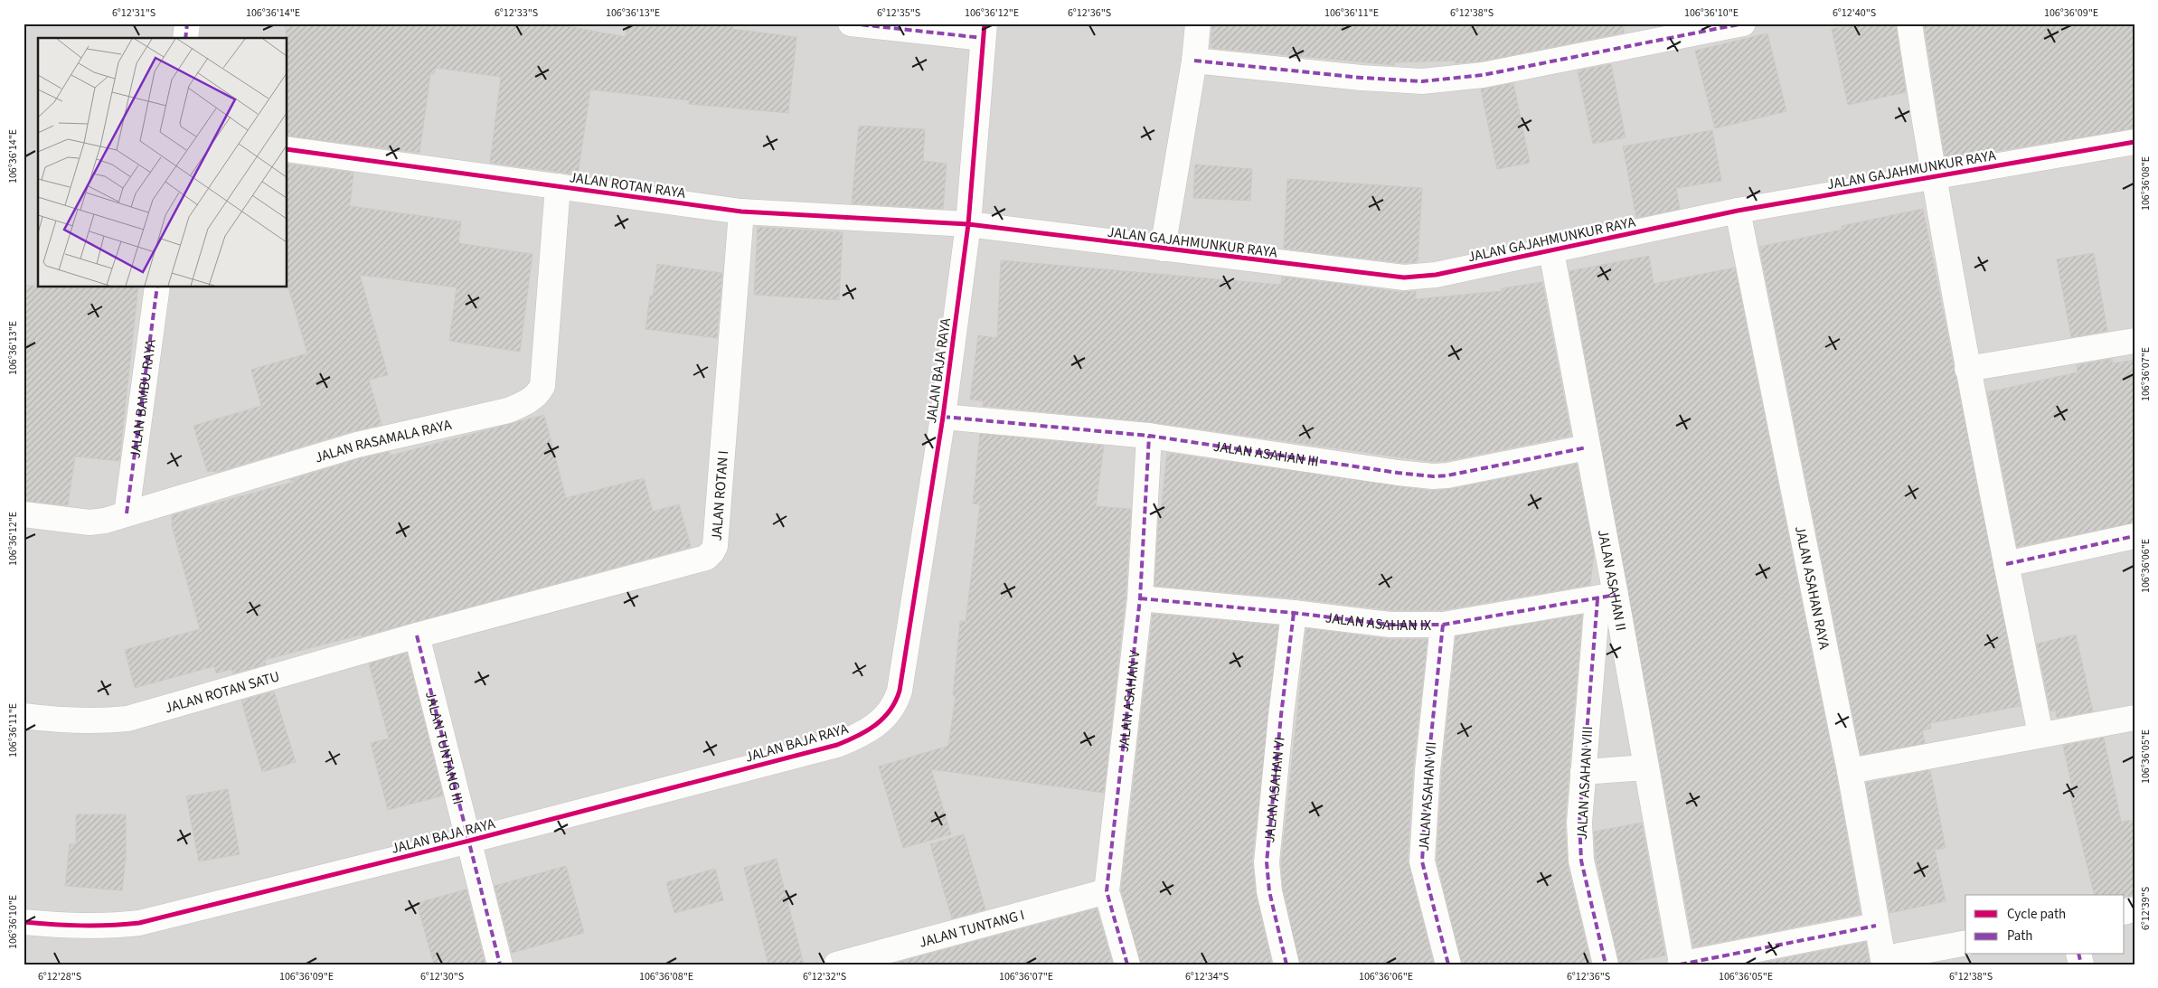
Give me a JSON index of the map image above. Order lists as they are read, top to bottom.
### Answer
{
  "streets": {
    "street": [
      "JALAN GAJAHMUNKUR RAYA",
      "JALAN ROTAN RAYA",
      "JALAN BAJA RAYA",
      "JALAN BAMBU RAYA",
      "JALAN RASAMALA RAYA",
      "JALAN ASAHAN III",
      "JALAN ROTAN I",
      "JALAN ASAHAN II",
      "JALAN ASAHAN RAYA",
      "JALAN ASAHAN IX",
      "JALAN ROTAN SATU",
      "JALAN ASAHAN V",
      "JALAN TUNTANG III",
      "JALAN ASAHAN VIII",
      "JALAN ASAHAN VI",
      "JALAN ASAHAN VII",
      "JALAN TUNTANG I"
    ]
  },
  "crossings": [
    ["JALAN GAJAHMUNKUR RAYA", "JALAN ROTAN RAYA"],
    ["JALAN GAJAHMUNKUR RAYA", "JALAN BAJA RAYA"],
    ["JALAN GAJAHMUNKUR RAYA", "JALAN ASAHAN II"],
    ["JALAN GAJAHMUNKUR RAYA", "JALAN ASAHAN RAYA"],
    ["JALAN ROTAN RAYA", "JALAN BAJA RAYA"],
    ["JALAN ROTAN RAYA", "JALAN RASAMALA RAYA"],
    ["JALAN ROTAN RAYA", "JALAN ROTAN I"],
    ["JALAN BAJA RAYA", "JALAN ASAHAN III"],
    ["JALAN BAJA RAYA", "JALAN TUNTANG III"],
    ["JALAN BAMBU RAYA", "JALAN RASAMALA RAYA"],
    ["JALAN ASAHAN III", "JALAN ASAHAN II"],
    ["JALAN ASAHAN III", "JALAN ASAHAN V"],
    ["JALAN ROTAN I", "JALAN ROTAN SATU"],
    ["JALAN ROTAN I", "JALAN TUNTANG III"],
    ["JALAN ASAHAN II", "JALAN ASAHAN IX"],
    ["JALAN ASAHAN II", "JALAN ASAHAN VIII"],
    ["JALAN ASAHAN IX", "JALAN ASAHAN V"],
    ["JALAN ASAHAN IX", "JALAN ASAHAN VIII"],
    ["JALAN ASAHAN IX", "JALAN ASAHAN VI"],
    ["JALAN ASAHAN IX", "JALAN ASAHAN VII"],
    ["JALAN ROTAN SATU", "JALAN TUNTANG III"],
    ["JALAN ASAHAN V", "JALAN TUNTANG I"]
  ],
  "legend": ["Cycle path", "Path"],
  "coordinates": [
    "6°12'31\"S",
    "106°36'14\"E",
    "6°12'33\"S",
    "106°36'13\"E",
    "6°12'35\"S",
    "106°36'12\"E",
    "6°12'36\"S",
    "106°36'11\"E",
    "6°12'38\"S",
    "106°36'10\"E",
    "6°12'40\"S",
    "106°36'09\"E",
    "106°36'08\"E",
    "106°36'07\"E",
    "106°36'06\"E",
    "106°36'05\"E",
    "6°12'39\"S",
    "6°12'28\"S",
    "6°12'30\"S",
    "6°12'32\"S",
    "6°12'34\"S"
  ]
}
